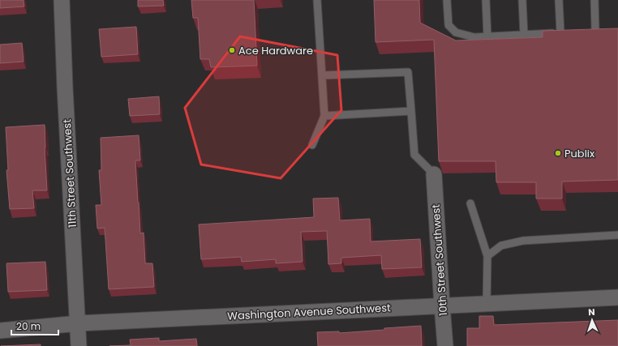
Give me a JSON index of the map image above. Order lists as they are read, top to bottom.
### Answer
{
  "streets": {
    "street": ["11th Street Southwest", "10th Street Southwest", "Washington Avenue Southwest"]
  },
  "crossings": [
    ["11th Street Southwest", "Washington Avenue Southwest"],
    ["10th Street Southwest", "Washington Avenue Southwest"]
  ],
  "places": ["Ace Hardware", "Publix"],
  "scale_bar": "20 m",
  "north": "top"
}
